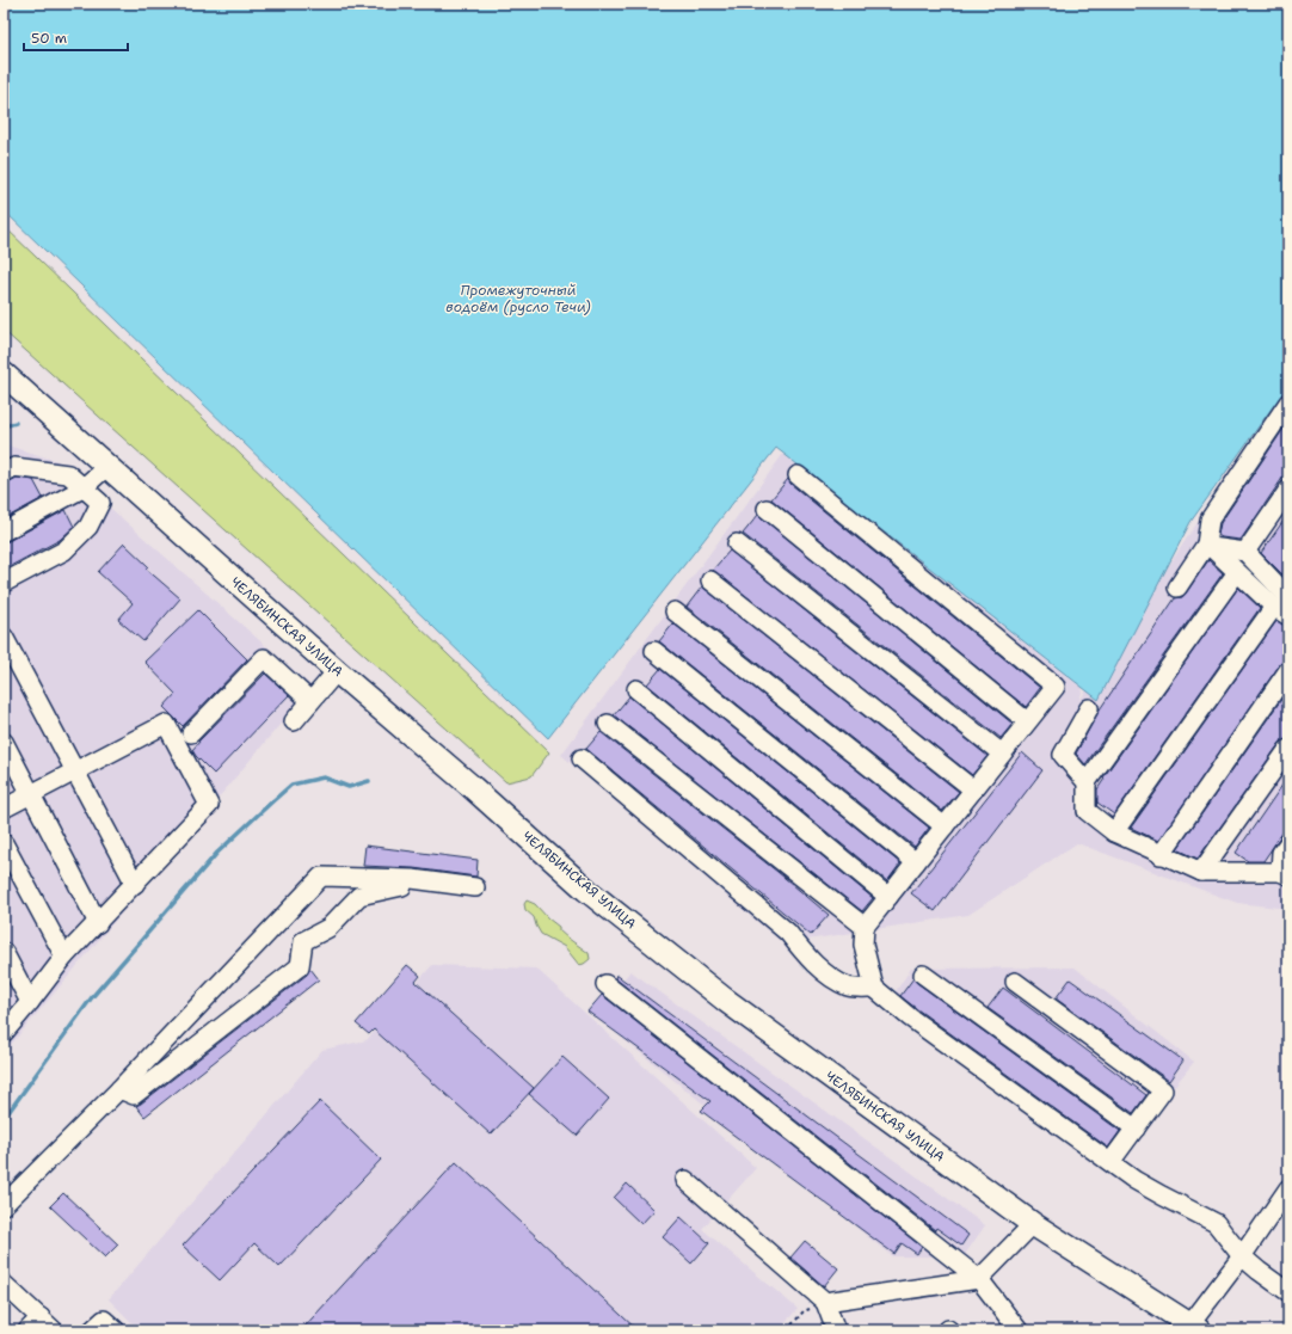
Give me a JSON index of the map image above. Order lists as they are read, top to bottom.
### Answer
{
  "streets": {
    "main road": ["ЧЕЛЯБИНСКАЯ УЛИЦА"]
  },
  "water": ["Промежуточный водоём (русло Течи)"],
  "scale_bar": "50 m"
}
